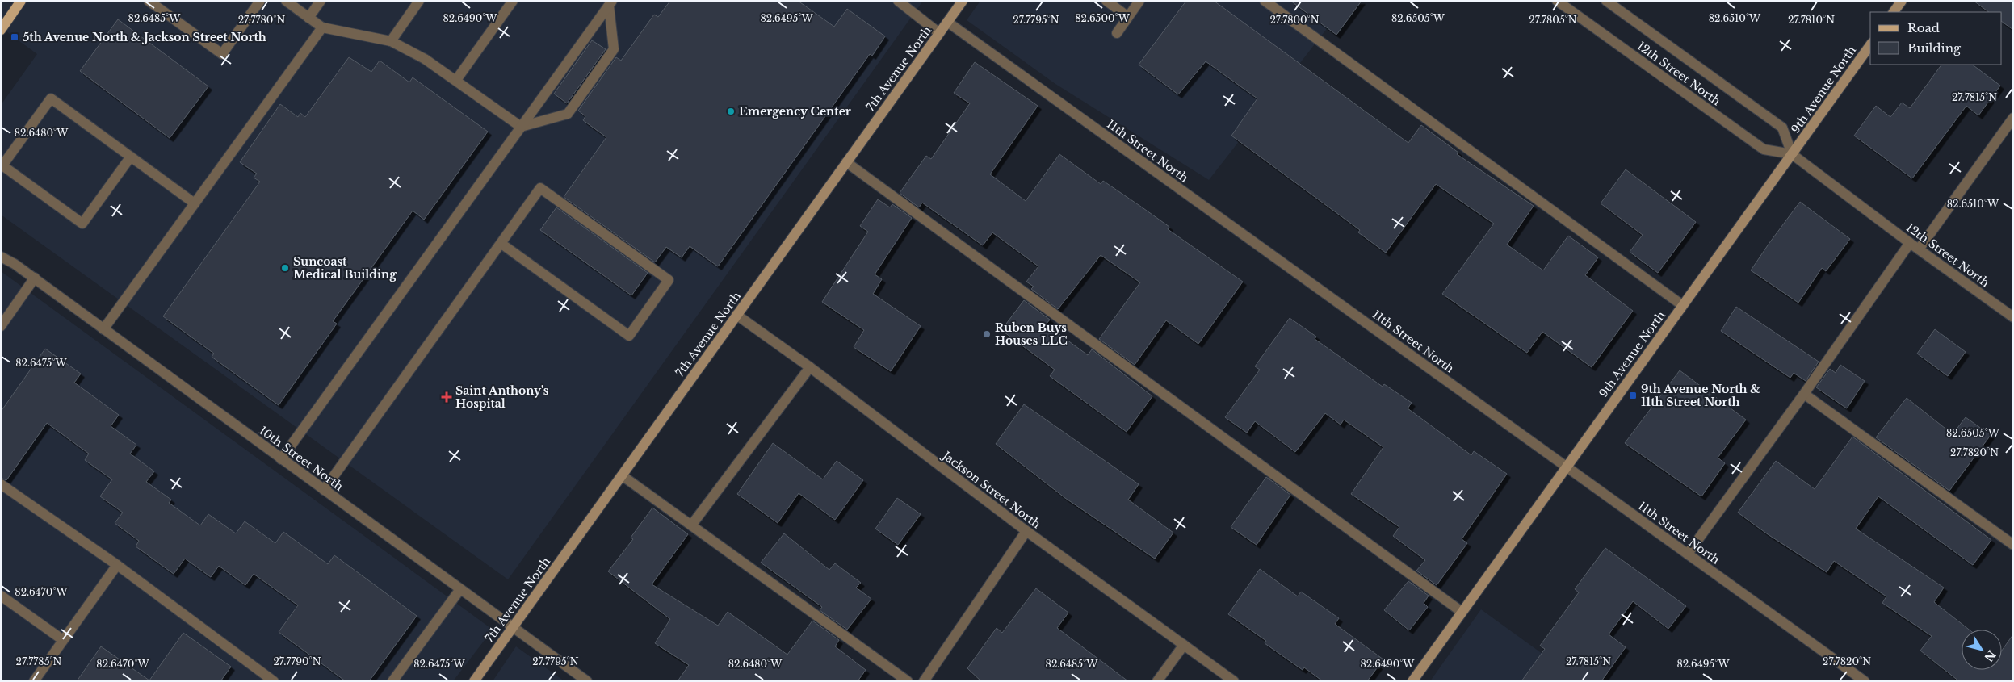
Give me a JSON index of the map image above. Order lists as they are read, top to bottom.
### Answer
{
  "streets": {
    "street": [
      "7th Avenue North",
      "12th Street North",
      "9th Avenue North",
      "11th Street North",
      "10th Street North",
      "Jackson Street North"
    ]
  },
  "crossings": [
    ["7th Avenue North", "11th Street North"],
    ["7th Avenue North", "10th Street North"],
    ["7th Avenue North", "Jackson Street North"],
    ["12th Street North", "9th Avenue North"],
    ["9th Avenue North", "11th Street North"]
  ],
  "places": {
    "transit": ["5th Avenue North & Jackson Street North", "9th Avenue North & 11th Street North"],
    "other": ["Emergency Center", "Suncoast Medical Building", "Ruben Buys Houses LLC"],
    "health": ["Saint Anthony's Hospital"]
  },
  "legend": ["Road", "Building"],
  "north": "bottom right",
  "coordinates": [
    "82.6500°W",
    "82.6505°W",
    "82.6485°W",
    "82.6490°W",
    "82.6495°W",
    "82.6510°W",
    "27.7795°N",
    "27.7800°N",
    "27.7780°N",
    "27.7805°N",
    "27.7810°N",
    "27.7815°N",
    "82.6480°W",
    "82.6475°W",
    "27.7820°N",
    "82.6470°W",
    "27.7785°N",
    "27.7790°N"
  ]
}
